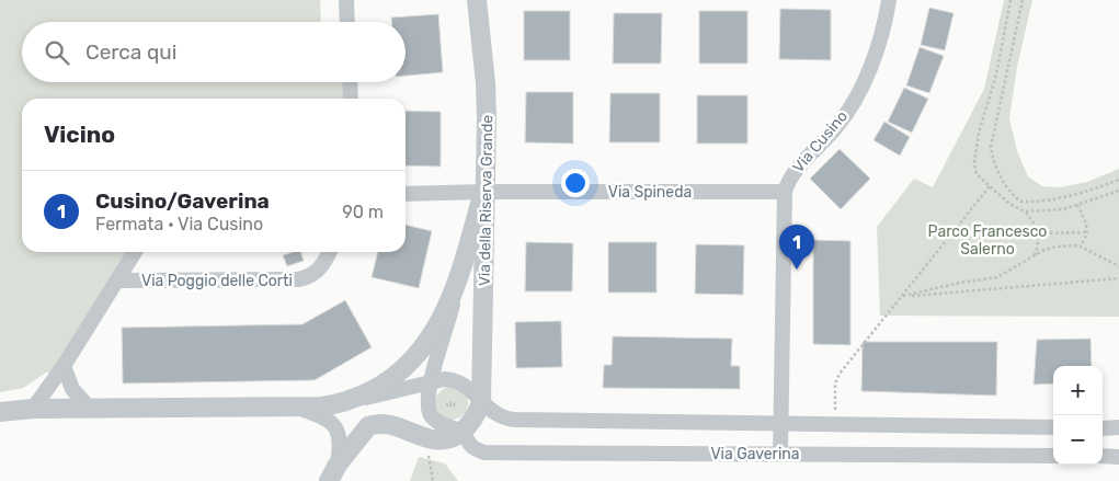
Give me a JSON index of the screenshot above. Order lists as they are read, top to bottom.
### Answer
{
  "streets": {
    "street": [
      "Via Cusino",
      "Via Spineda",
      "Via della Riserva Grande",
      "Via Poggio delle Corti",
      "Via Gaverina"
    ]
  },
  "crossings": [
    ["Via Cusino", "Via Spineda"],
    ["Via Cusino", "Via Gaverina"],
    ["Via Spineda", "Via della Riserva Grande"],
    ["Via della Riserva Grande", "Via Gaverina"]
  ],
  "parks": ["Parco Francesco Salerno"],
  "page": {
    "search": "Cerca qui",
    "heading": "Vicino",
    "list": [
      {
        "mark": "1",
        "name": "Cusino/Gaverina",
        "note": "Fermata · Via Cusino",
        "value": "90 m"
      }
    ],
    "pins": "1",
    "map_buttons": ["+", "−"]
  }
}
